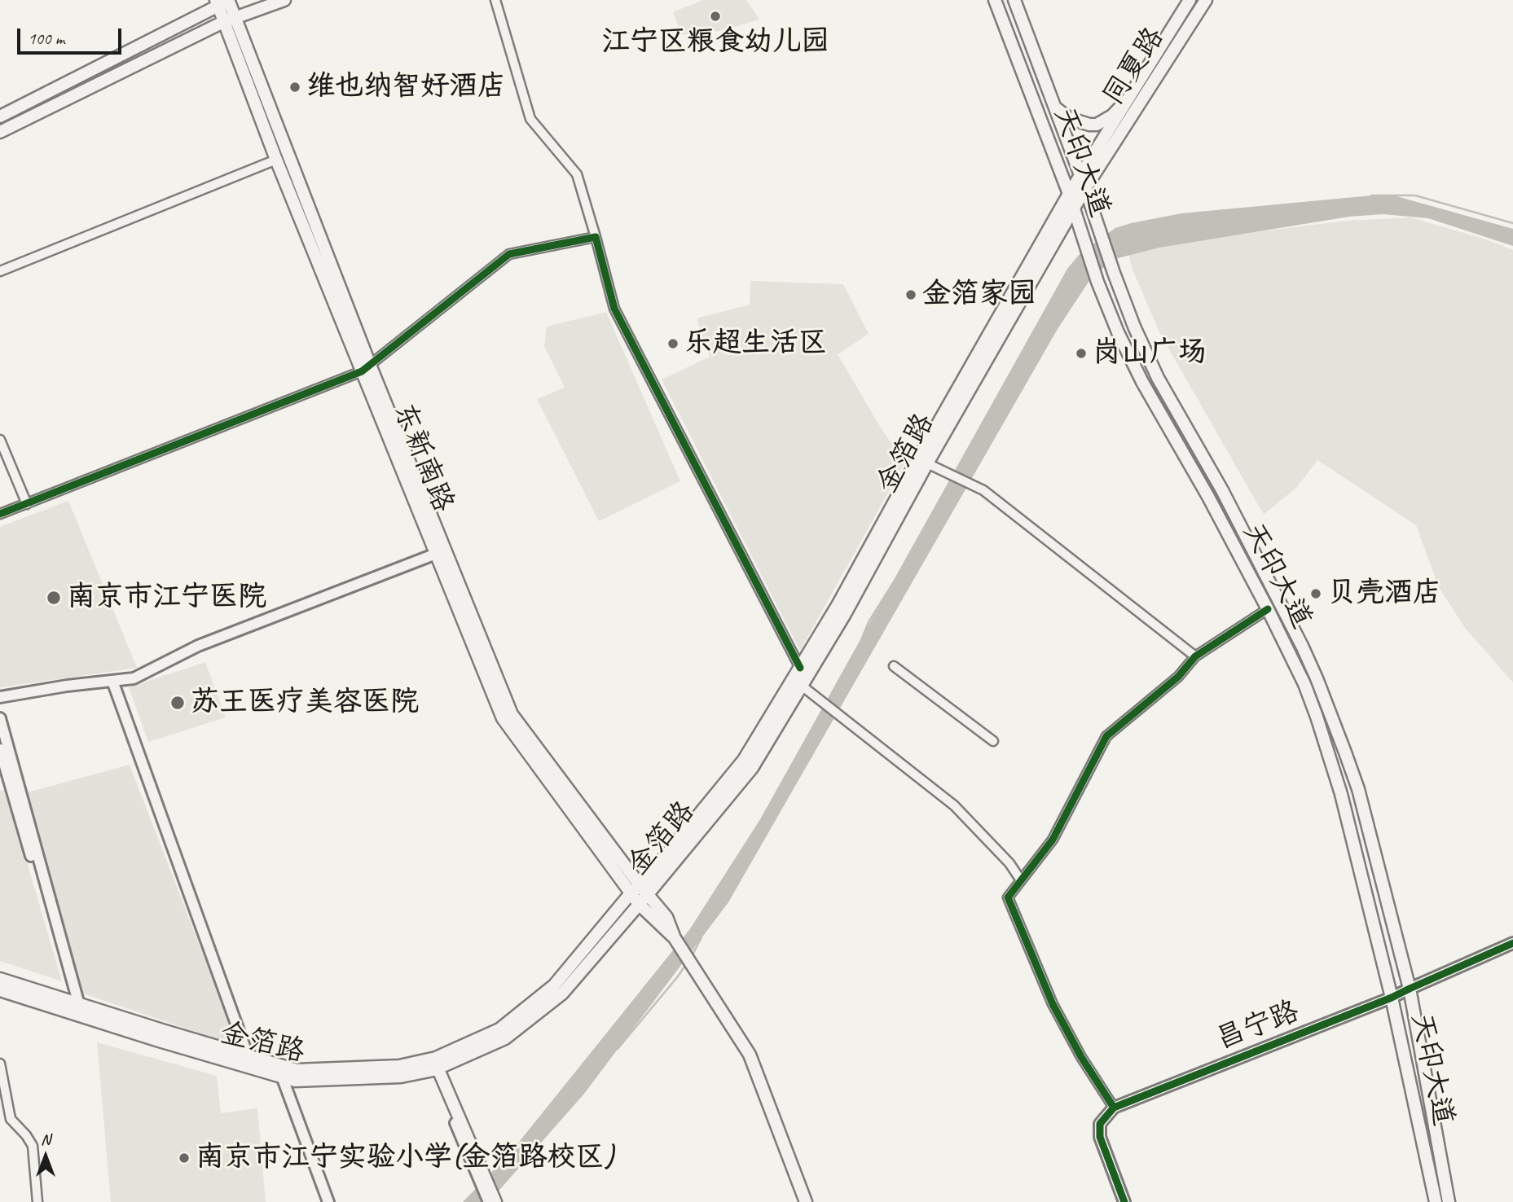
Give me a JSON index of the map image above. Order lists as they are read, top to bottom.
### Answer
{
  "streets": {
    "main road": [
      "同夏路",
      "天印大道",
      "金箔路",
      "东新南路"
    ],
    "street": ["昌宁路"]
  },
  "crossings": [
    ["同夏路", "天印大道"],
    ["同夏路", "金箔路"],
    ["天印大道", "金箔路"],
    ["天印大道", "昌宁路"],
    ["金箔路", "东新南路"]
  ],
  "places": [
    "江宁区粮食幼儿园",
    "维也纳智好酒店",
    "金箔家园",
    "乐超生活区",
    "岗山广场",
    "贝壳酒店",
    "南京市江宁医院",
    "苏王医疗美容医院",
    "南京市江宁实验小学(金箔路校区)"
  ],
  "scale_bar": "100 m",
  "north": "top"
}
